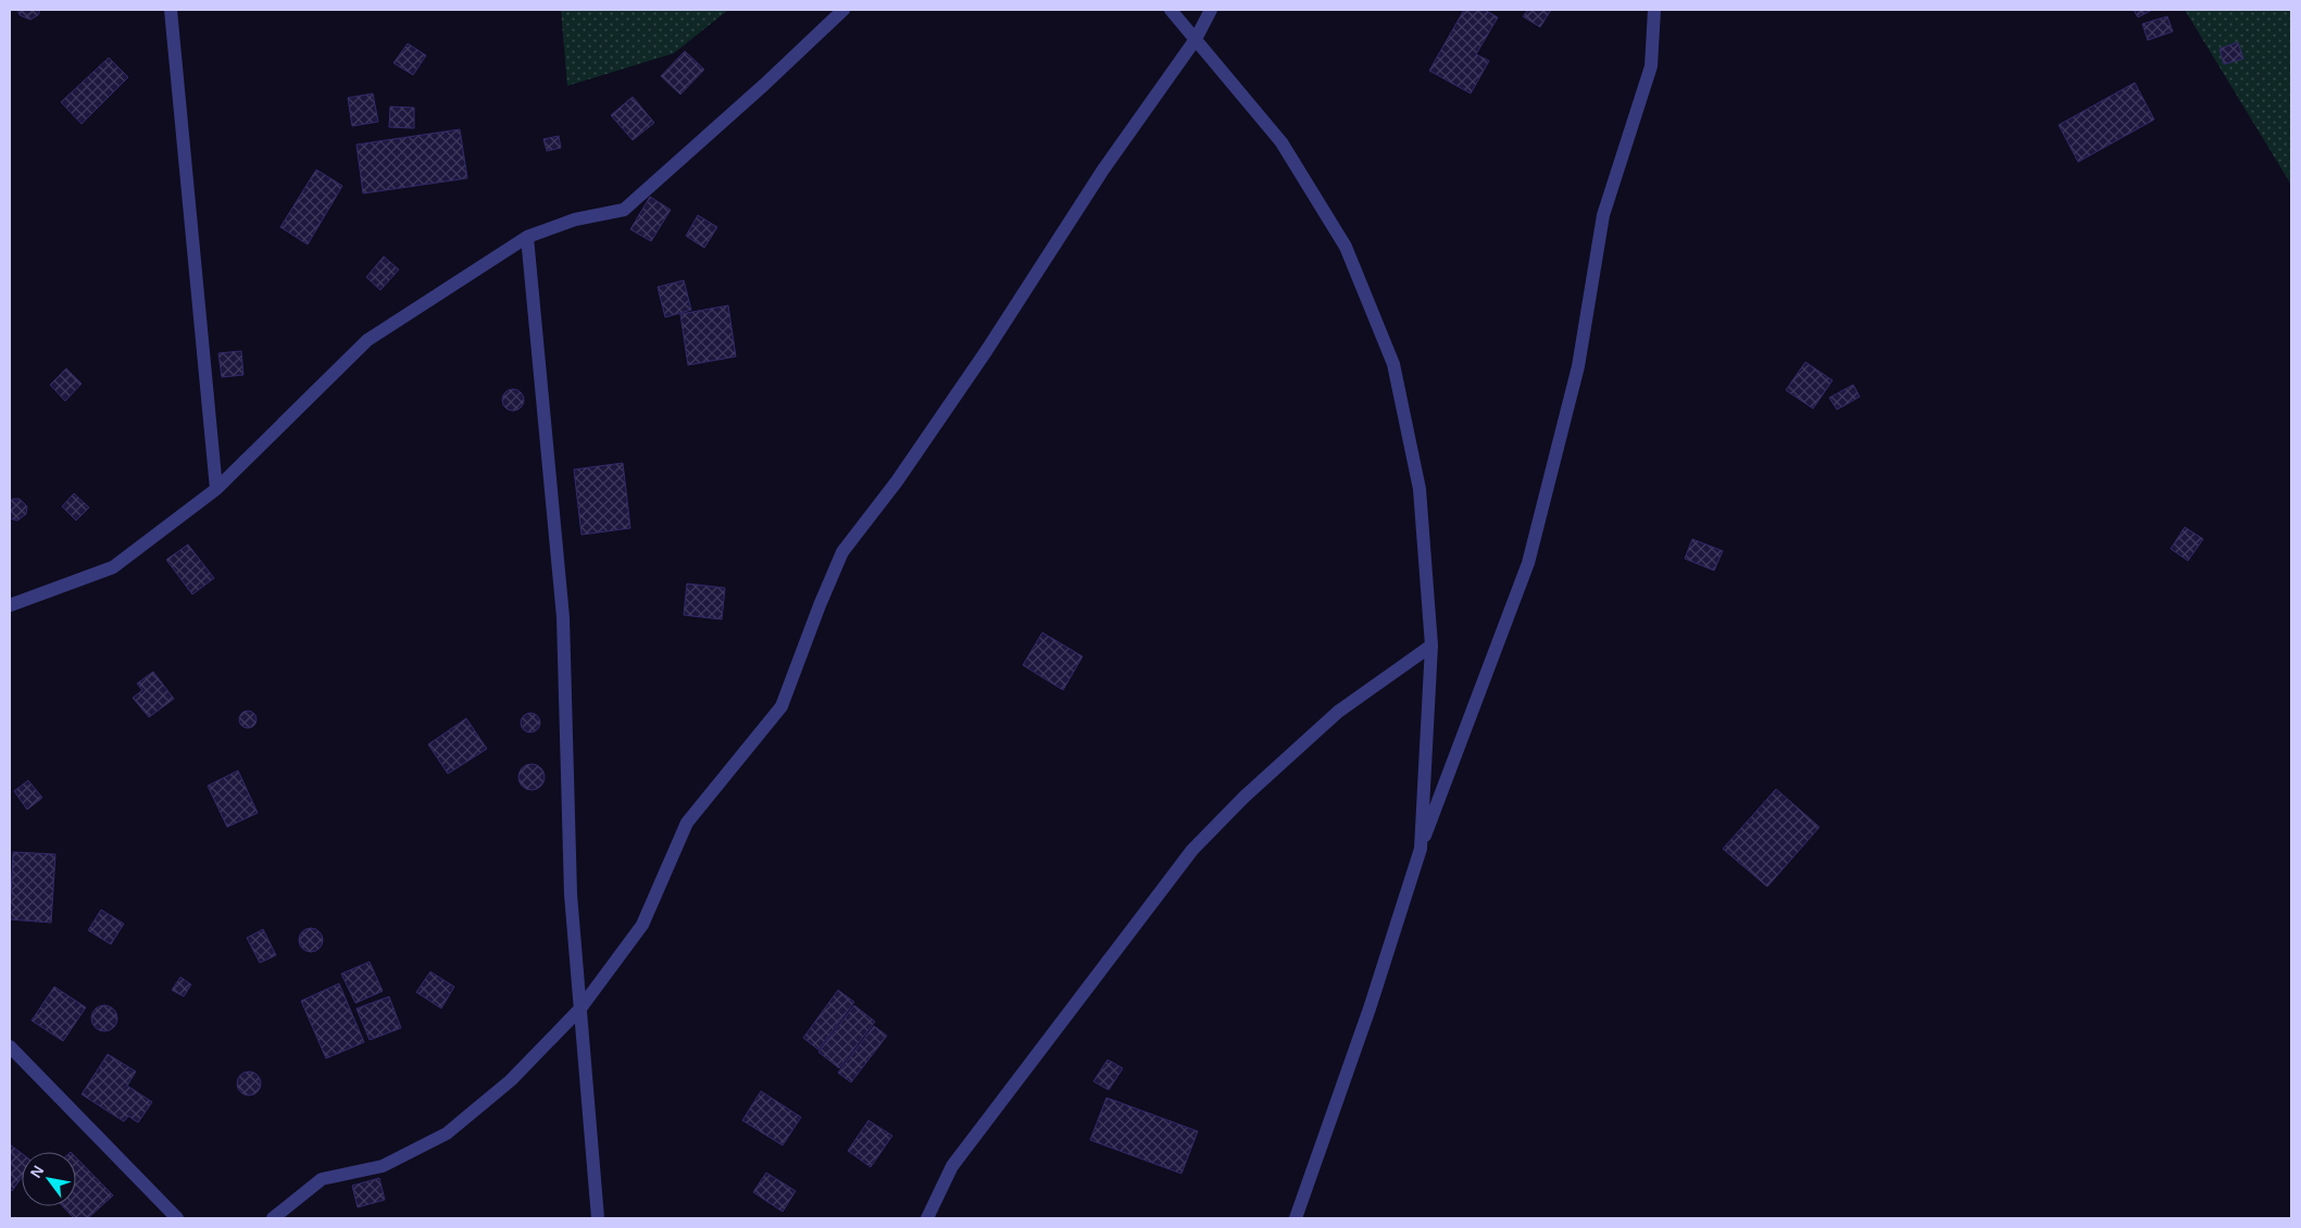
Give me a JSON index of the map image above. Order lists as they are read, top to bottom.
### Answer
{
  "north": "top left"
}
